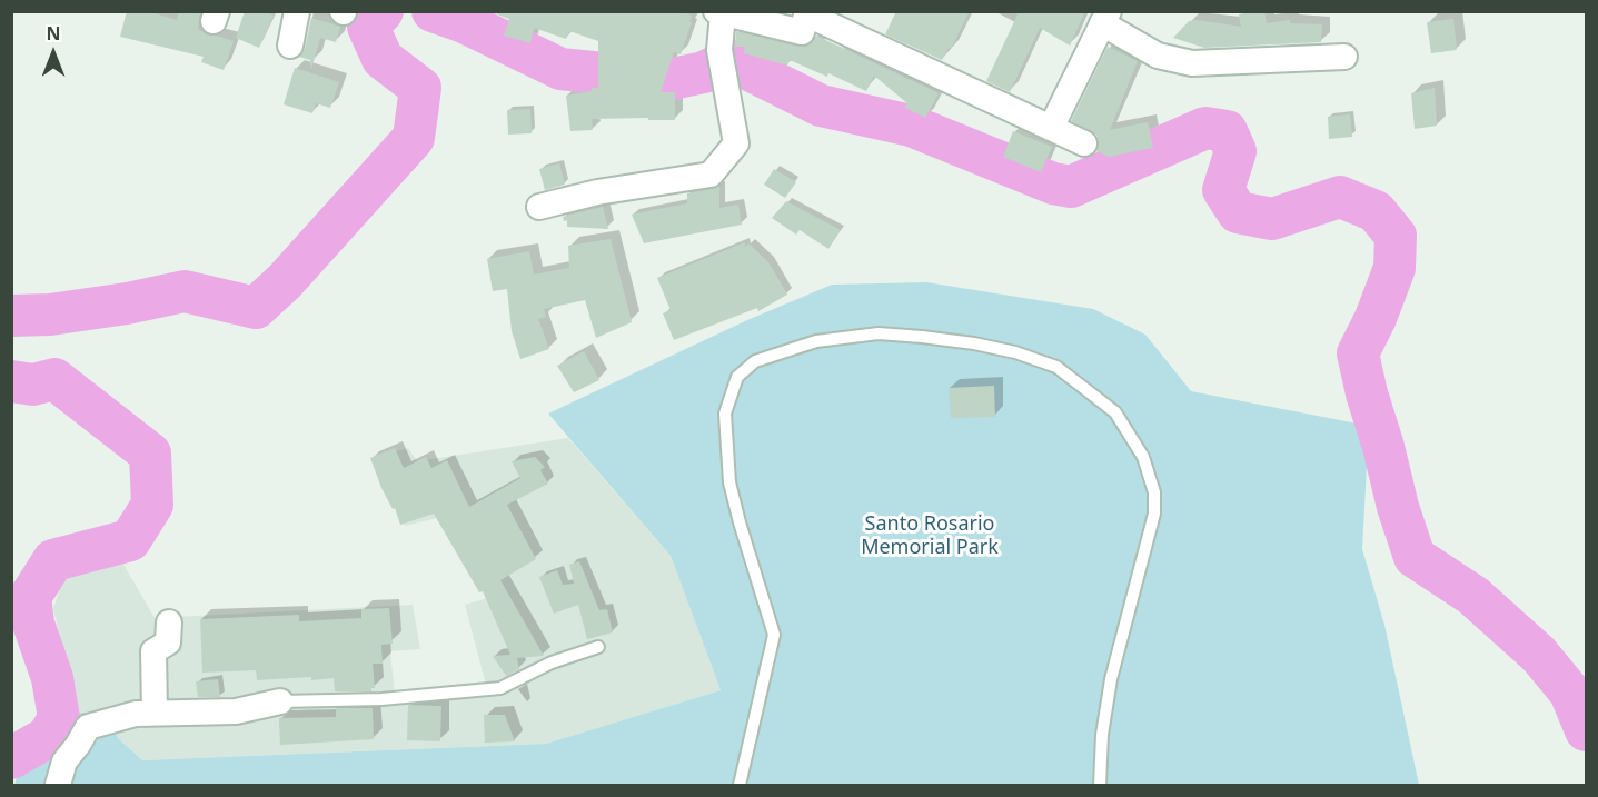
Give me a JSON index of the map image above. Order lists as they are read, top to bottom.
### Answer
{
  "parks": ["Santo Rosario Memorial Park"],
  "north": "top"
}
